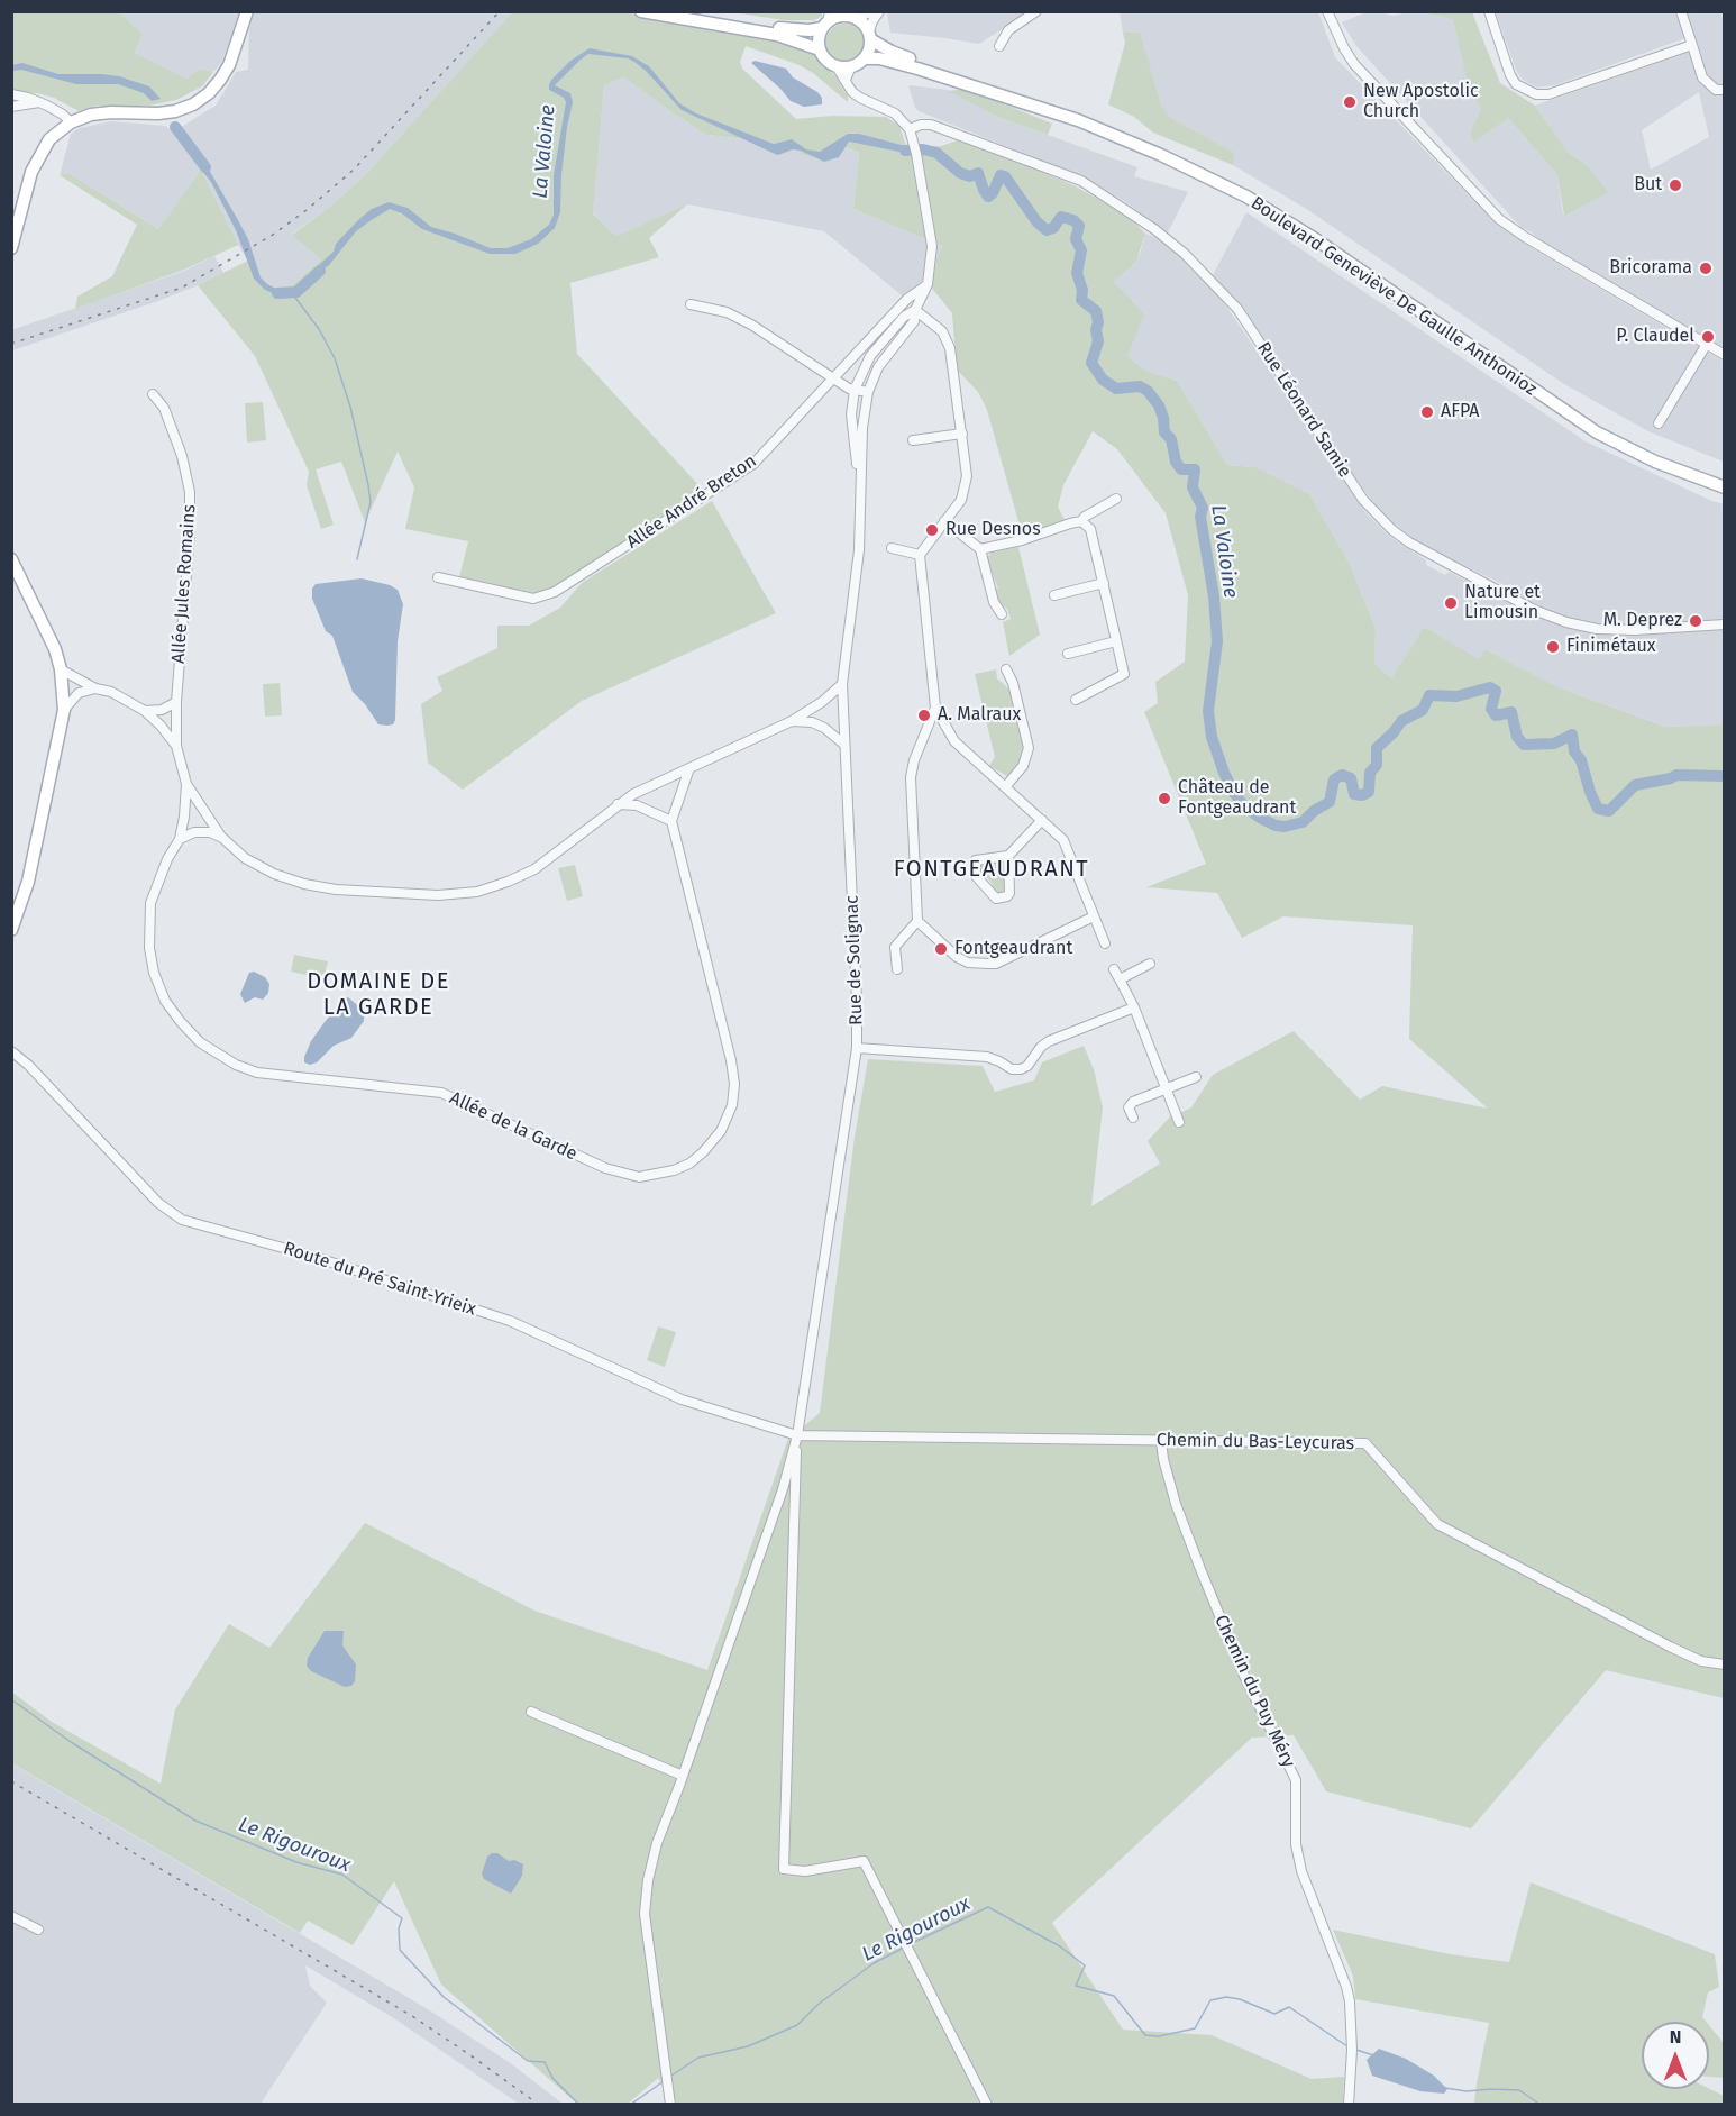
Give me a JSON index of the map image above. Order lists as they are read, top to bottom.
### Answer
{
  "streets": {
    "main road": ["Boulevard Geneviève De Gaulle Anthonioz"],
    "street": [
      "Rue Léonard Samie",
      "Allée André Breton",
      "Allée Jules Romains",
      "Rue de Solignac",
      "Allée de la Garde",
      "Route du Pré Saint-Yrieix",
      "Chemin du Bas-Leycuras",
      "Chemin du Puy Méry"
    ]
  },
  "crossings": [
    ["Rue Léonard Samie", "Rue de Solignac"],
    ["Allée André Breton", "Rue de Solignac"],
    ["Allée Jules Romains", "Allée de la Garde"],
    ["Rue de Solignac", "Allée de la Garde"],
    ["Rue de Solignac", "Route du Pré Saint-Yrieix"],
    ["Rue de Solignac", "Chemin du Bas-Leycuras"],
    ["Route du Pré Saint-Yrieix", "Chemin du Bas-Leycuras"],
    ["Chemin du Bas-Leycuras", "Chemin du Puy Méry"]
  ],
  "districts": ["FONTGEAUDRANT", "DOMAINE DE LA GARDE"],
  "water": ["La Valoine", "Le Rigouroux"],
  "places": [
    "New Apostolic Church",
    "But",
    "Bricorama",
    "P. Claudel",
    "AFPA",
    "Rue Desnos",
    "Nature et Limousin",
    "M. Deprez",
    "Finimétaux",
    "A. Malraux",
    "Château de Fontgeaudrant",
    "Fontgeaudrant"
  ],
  "north": "top"
}
